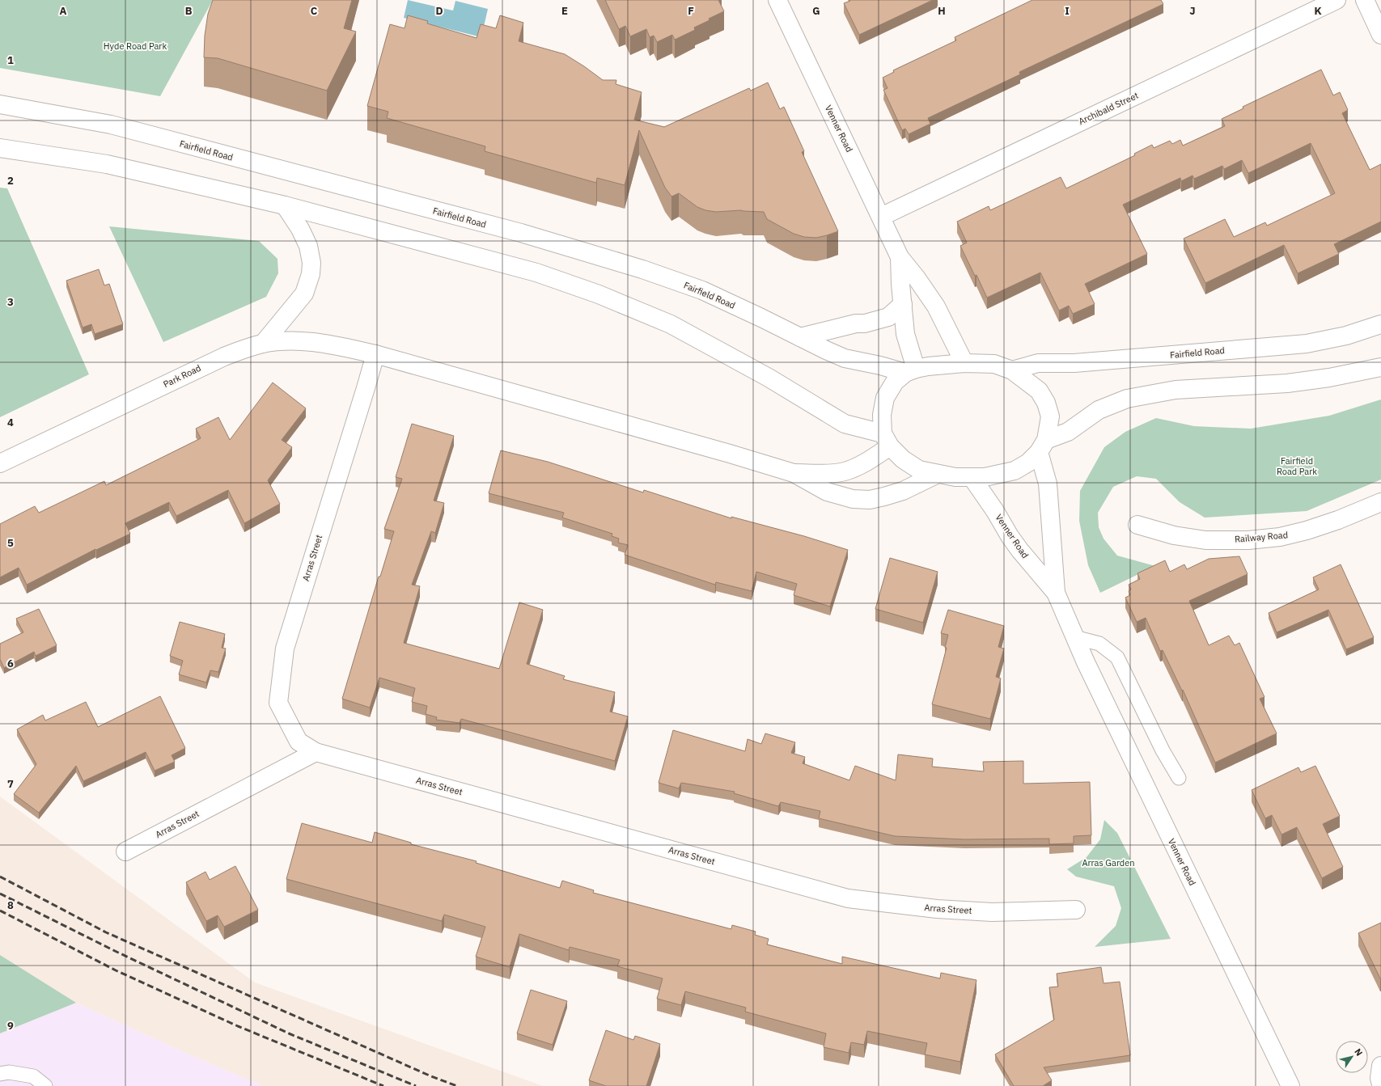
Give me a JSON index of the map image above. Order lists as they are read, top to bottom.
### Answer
{
  "streets": {
    "street": [
      "Archibald Street",
      "Venner Road",
      "Fairfield Road",
      "Park Road",
      "Railway Road",
      "Arras Street"
    ]
  },
  "crossings": [
    ["Archibald Street", "Venner Road"],
    ["Venner Road", "Fairfield Road"],
    ["Park Road", "Arras Street"]
  ],
  "parks": ["Hyde Road Park", "Fairfield Road Park", "Arras Garden"],
  "north": "top right",
  "grid": {
    "columns": [
      "A",
      "B",
      "C",
      "D",
      "E",
      "F",
      "G",
      "H",
      "I",
      "J",
      "K"
    ],
    "rows": [
      "1",
      "2",
      "3",
      "4",
      "5",
      "6",
      "7",
      "8",
      "9"
    ]
  }
}
